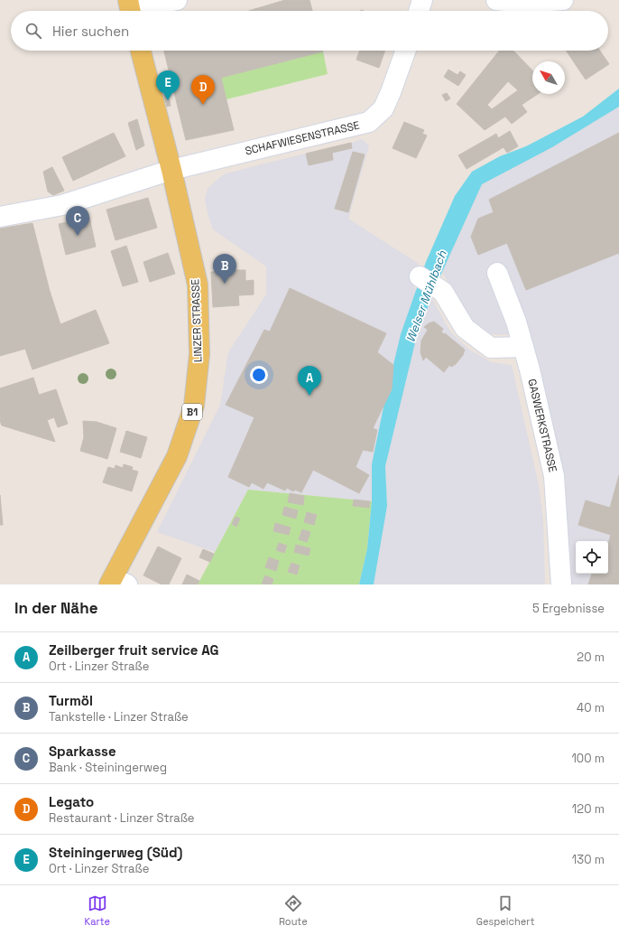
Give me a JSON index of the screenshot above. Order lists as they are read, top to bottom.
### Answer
{
  "streets": {
    "main road": ["LINZER STRASSE", "B1"],
    "street": ["SCHAFWIESENSTRASSE", "GASWERKSTRASSE"]
  },
  "crossings": [
    ["SCHAFWIESENSTRASSE", "LINZER STRASSE"]
  ],
  "water": ["Welser Mühlbach"],
  "north": "top left",
  "page": {
    "search": "Hier suchen",
    "pins": [
      "E",
      "D",
      "C",
      "B",
      "A"
    ],
    "heading": ["In der Nähe", "5 Ergebnisse"],
    "list": [
      {
        "mark": "A",
        "name": "Zeilberger fruit service AG",
        "note": "Ort · Linzer Straße",
        "value": "20 m"
      },
      {
        "mark": "B",
        "name": "Turmöl",
        "note": "Tankstelle · Linzer Straße",
        "value": "40 m"
      },
      {
        "mark": "C",
        "name": "Sparkasse",
        "note": "Bank · Steiningerweg",
        "value": "100 m"
      },
      {
        "mark": "D",
        "name": "Legato",
        "note": "Restaurant · Linzer Straße",
        "value": "120 m"
      },
      {
        "mark": "E",
        "name": "Steiningerweg (Süd)",
        "note": "Ort · Linzer Straße",
        "value": "130 m"
      }
    ],
    "nav": ["Karte", "Route", "Gespeichert"]
  }
}
